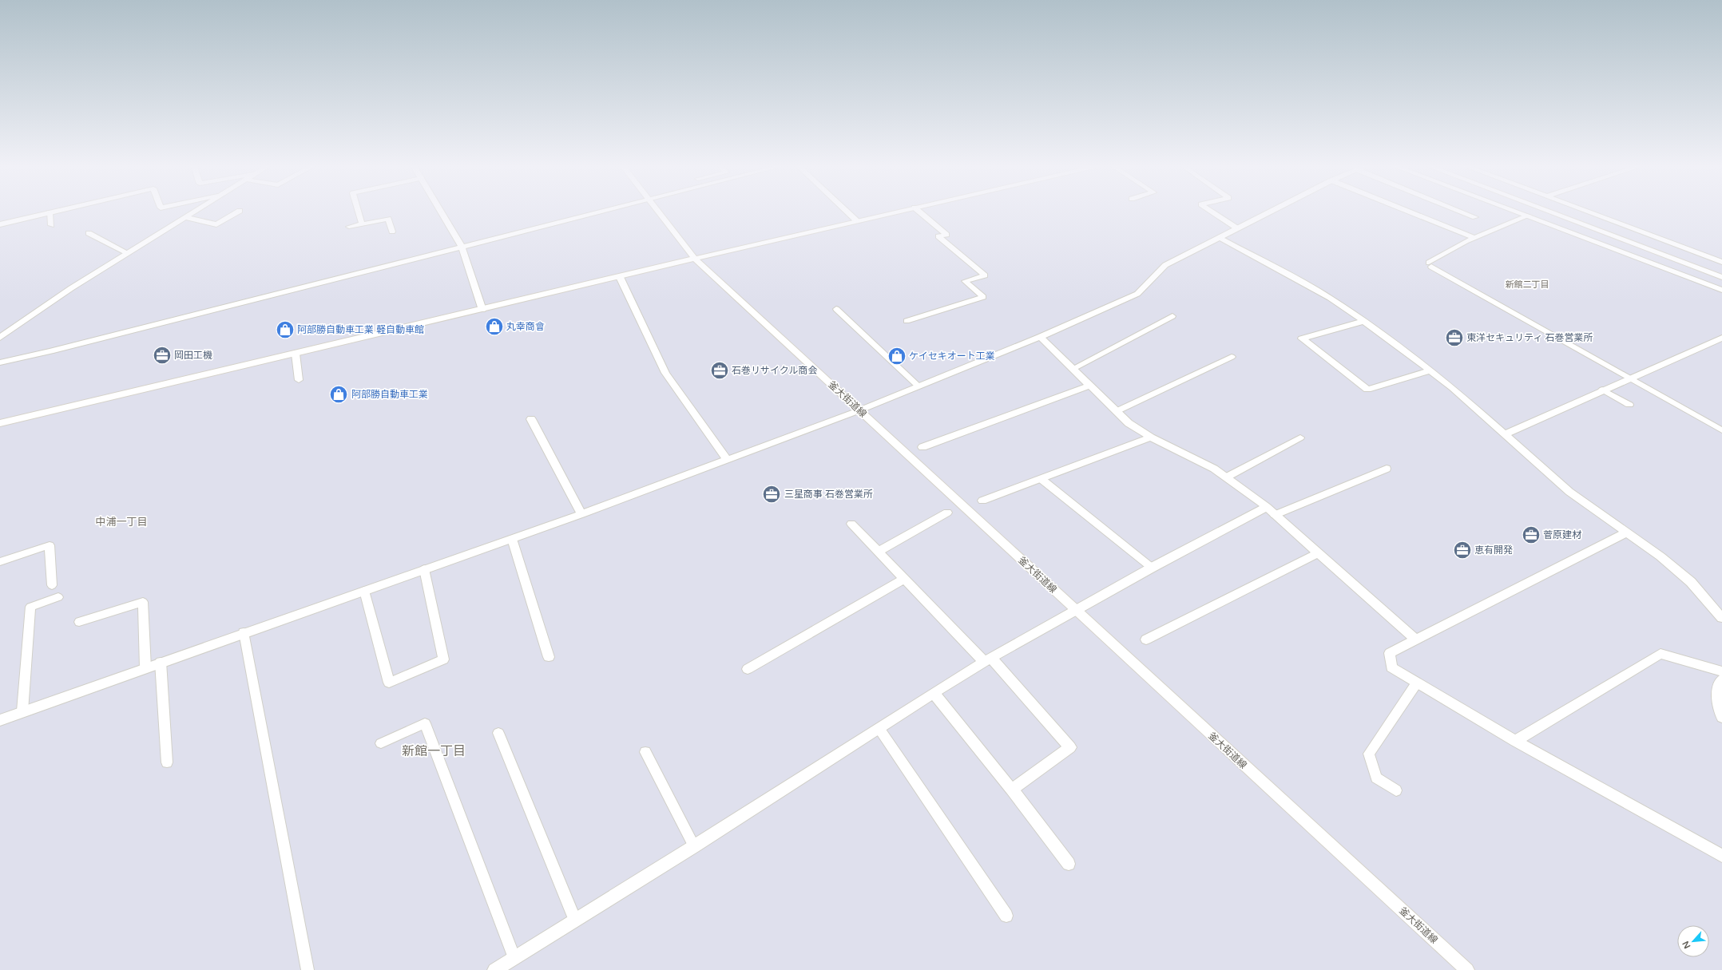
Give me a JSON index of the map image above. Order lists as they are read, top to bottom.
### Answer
{
  "streets": {
    "street": ["釜大街道線"]
  },
  "districts": ["新館二丁目", "中浦一丁目", "新館一丁目"],
  "places": {
    "shop": [
      "丸幸商會",
      "阿部勝自動車工業 軽自動車館",
      "ケイセキオート工業",
      "阿部勝自動車工業"
    ],
    "office": [
      "東洋セキュリティ 石巻営業所",
      "岡田工機",
      "石巻リサイクル商会",
      "三星商事 石巻営業所",
      "菅原建材",
      "恵有開発"
    ]
  },
  "north": "bottom left"
}
